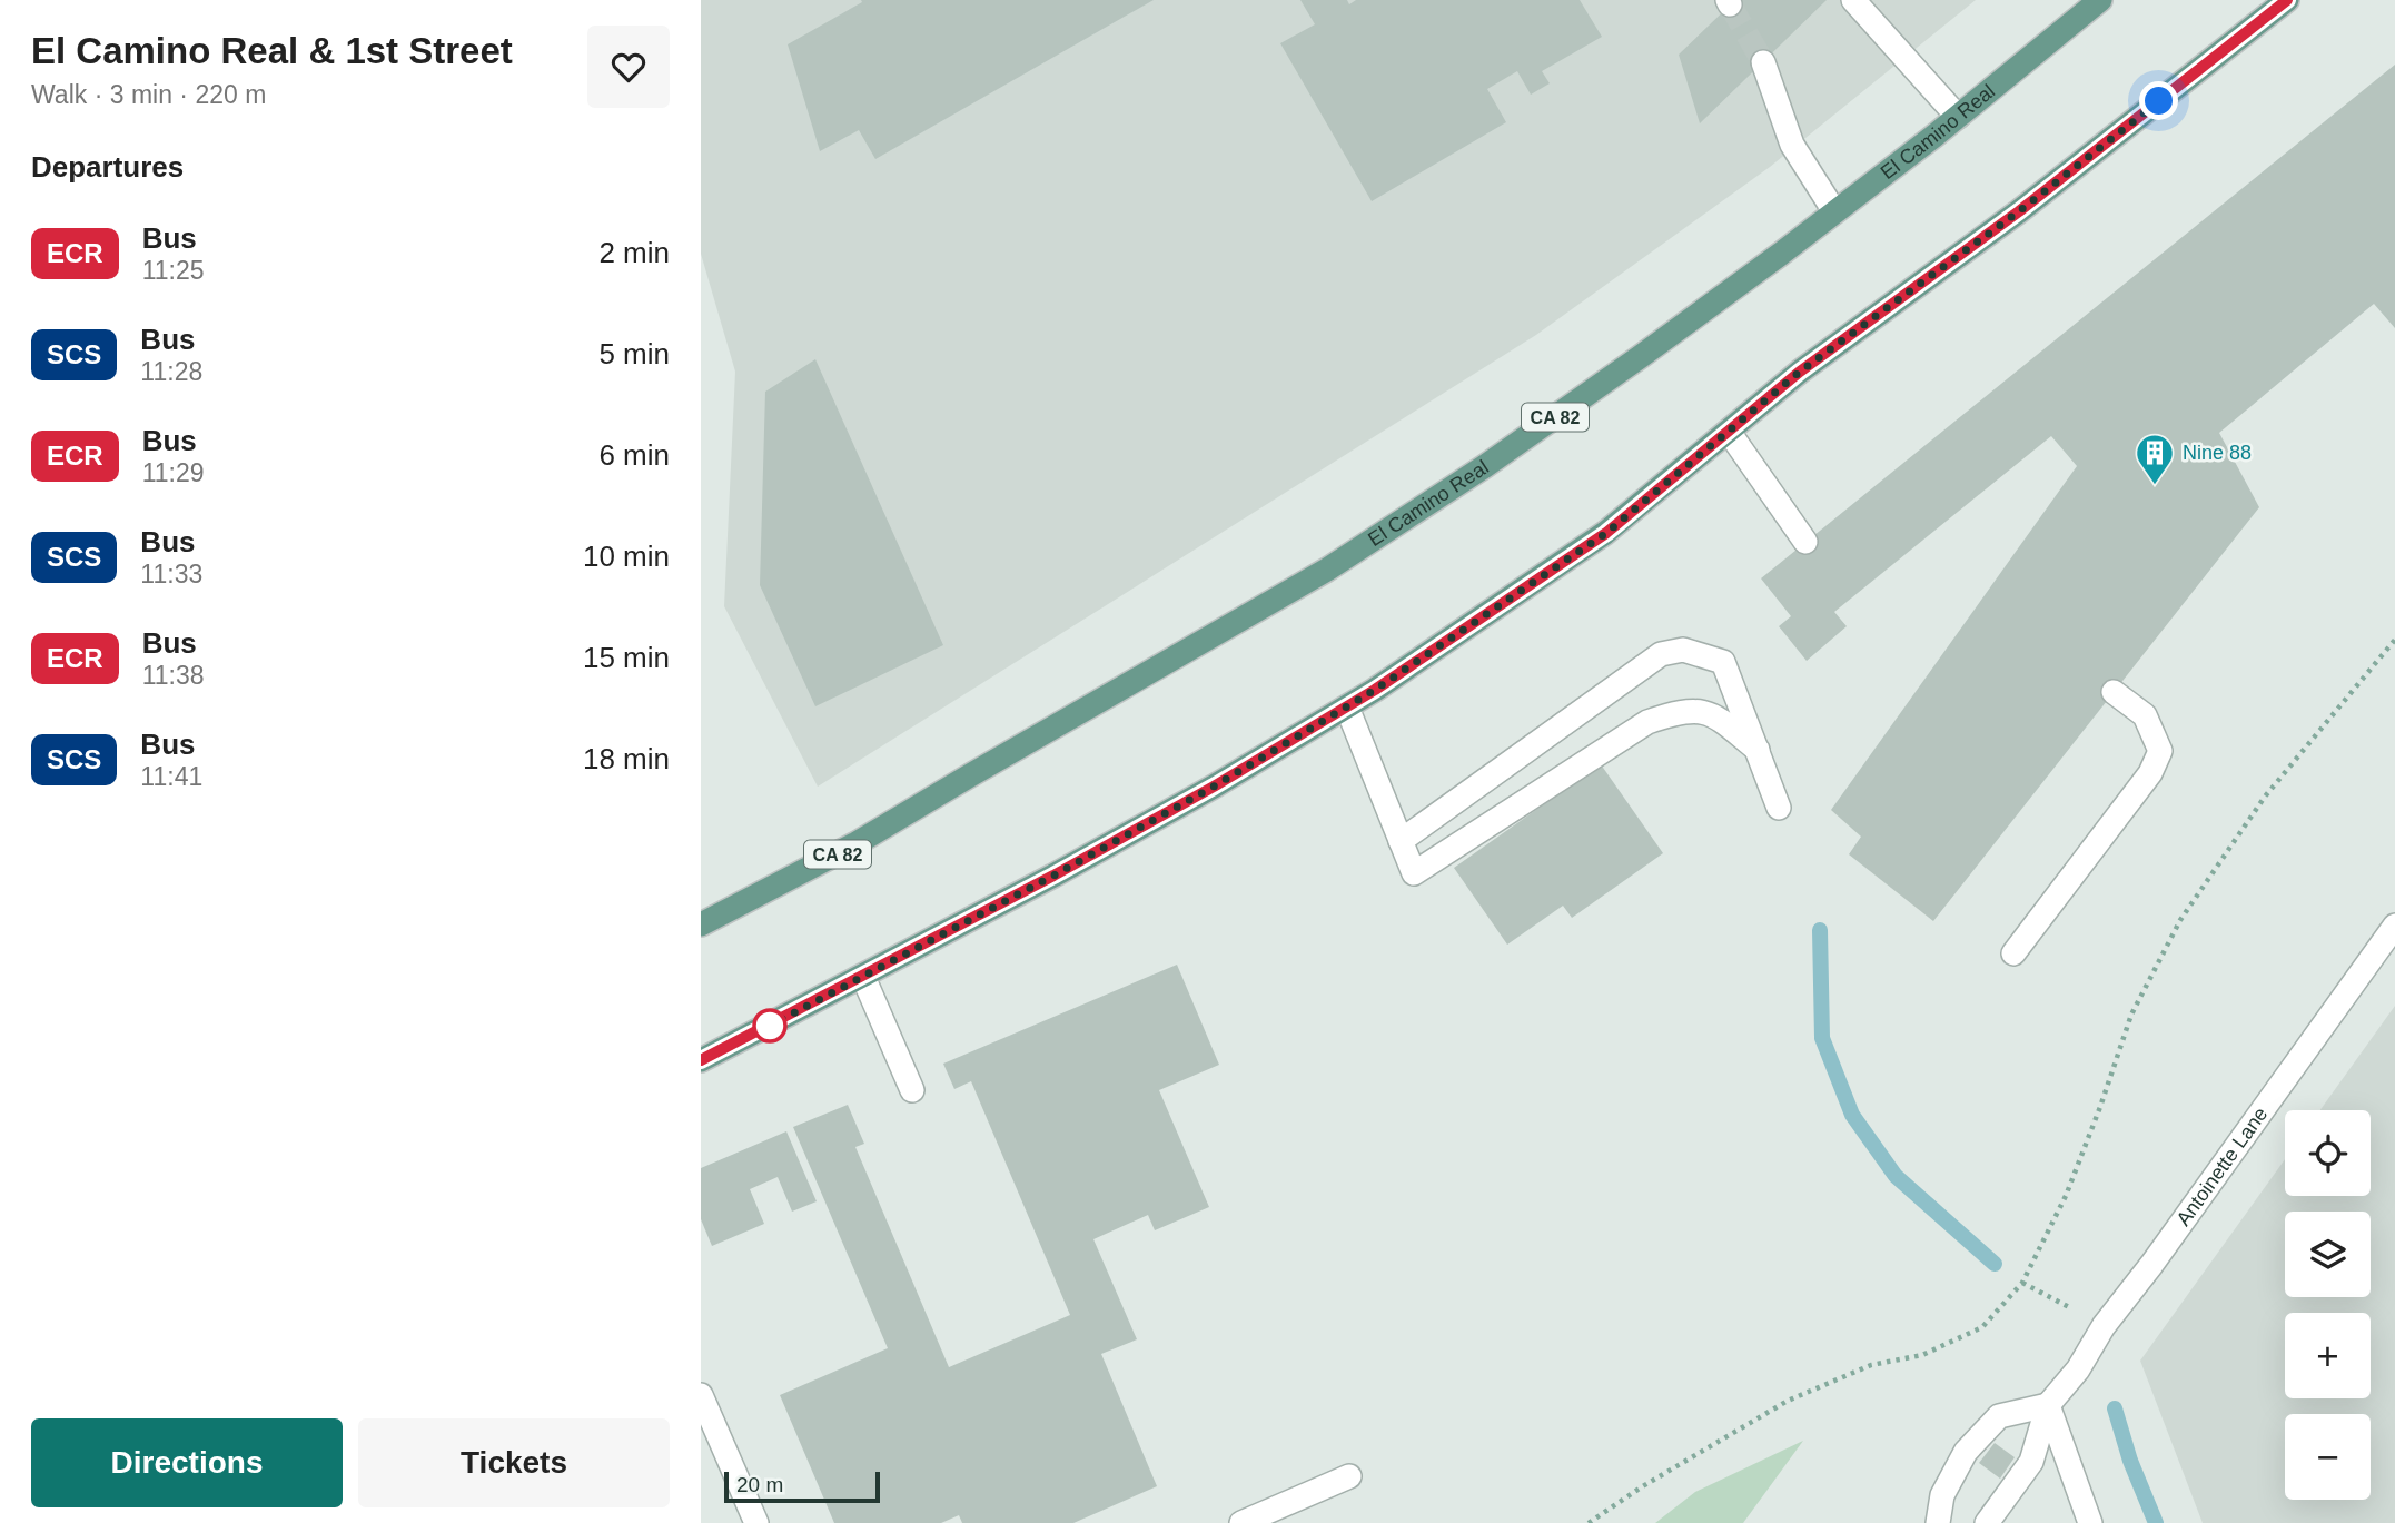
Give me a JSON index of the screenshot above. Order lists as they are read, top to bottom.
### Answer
{
  "streets": {
    "main road": ["El Camino Real", "CA 82"],
    "street": ["Antoinette Lane"]
  },
  "places": {
    "building": ["Nine 88"]
  },
  "lines": ["bus line ECR"],
  "scale_bar": "20 m",
  "page": {
    "heading": [
      ["El Camino Real & 1st Street", "Walk · 3 min · 220 m"],
      "Departures"
    ],
    "list": [
      {
        "mark": "ECR",
        "name": "Bus",
        "note": "11:25",
        "value": "2 min"
      },
      {
        "mark": "SCS",
        "name": "Bus",
        "note": "11:28",
        "value": "5 min"
      },
      {
        "mark": "ECR",
        "name": "Bus",
        "note": "11:29",
        "value": "6 min"
      },
      {
        "mark": "SCS",
        "name": "Bus",
        "note": "11:33",
        "value": "10 min"
      },
      {
        "mark": "ECR",
        "name": "Bus",
        "note": "11:38",
        "value": "15 min"
      },
      {
        "mark": "SCS",
        "name": "Bus",
        "note": "11:41",
        "value": "18 min"
      }
    ],
    "map_buttons": ["+", "−"],
    "buttons": ["Directions", "Tickets"],
    "scale": "20 m"
  }
}
